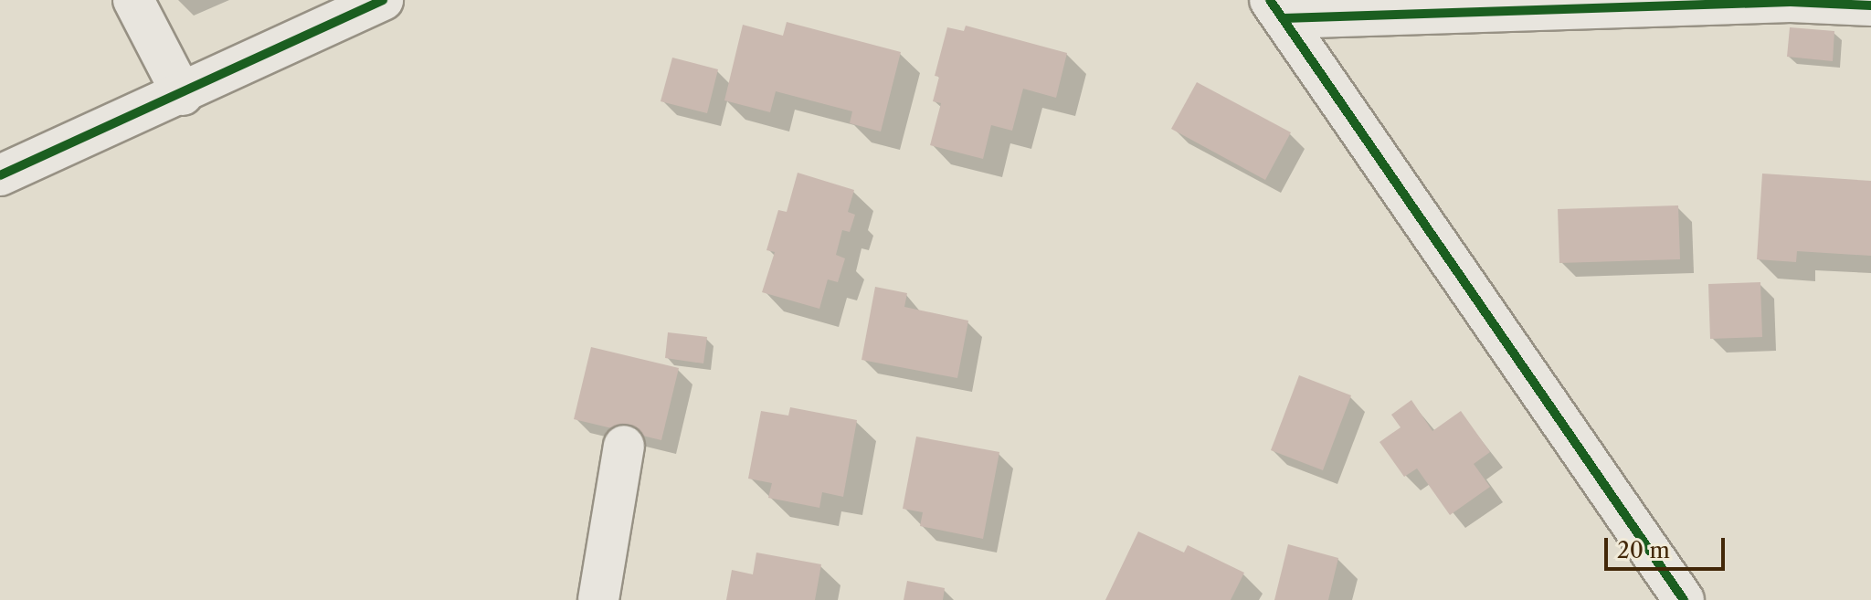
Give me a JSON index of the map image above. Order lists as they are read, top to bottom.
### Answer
{
  "scale_bar": "20 m"
}
